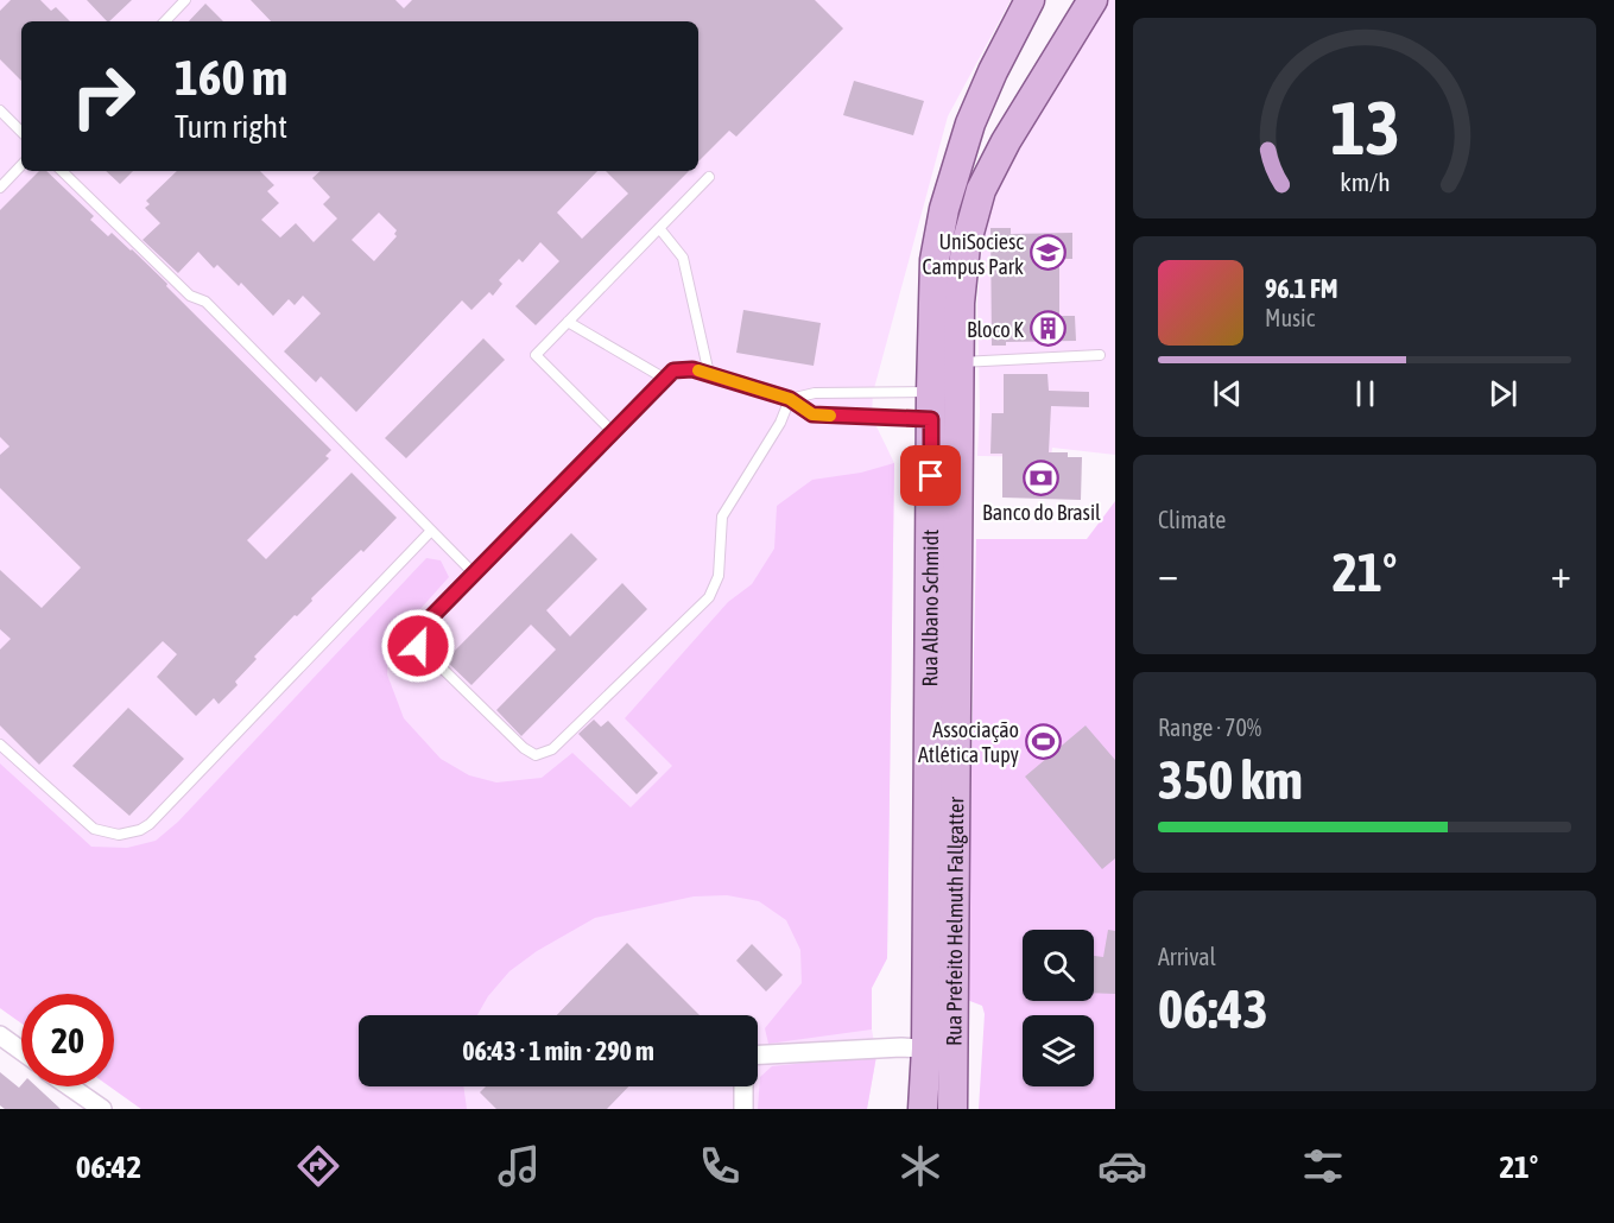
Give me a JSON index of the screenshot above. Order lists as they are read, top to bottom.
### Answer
{
  "streets": {
    "main road": ["Rua Albano Schmidt", "Rua Prefeito Helmuth Fallgatter"]
  },
  "places": {
    "school or university": ["UniSociesc Campus Park"],
    "building": ["Bloco K"],
    "bank": ["Banco do Brasil"],
    "sports": ["Associação Atlética Tupy"]
  },
  "page": {
    "turn": ["160 m", "Turn right"],
    "song": ["96.1 FM", "Music"],
    "tile": [
      "Climate",
      ["Range · 70%", "350 km"],
      ["Arrival", "06:43"]
    ],
    "heat": ["−", "21°", "+"],
    "limit": "20",
    "trip": "06:43 · 1 min · 290 m",
    "tabs": ["06:42", "21°"],
    "gauge": ["13", "km/h"]
  }
}
